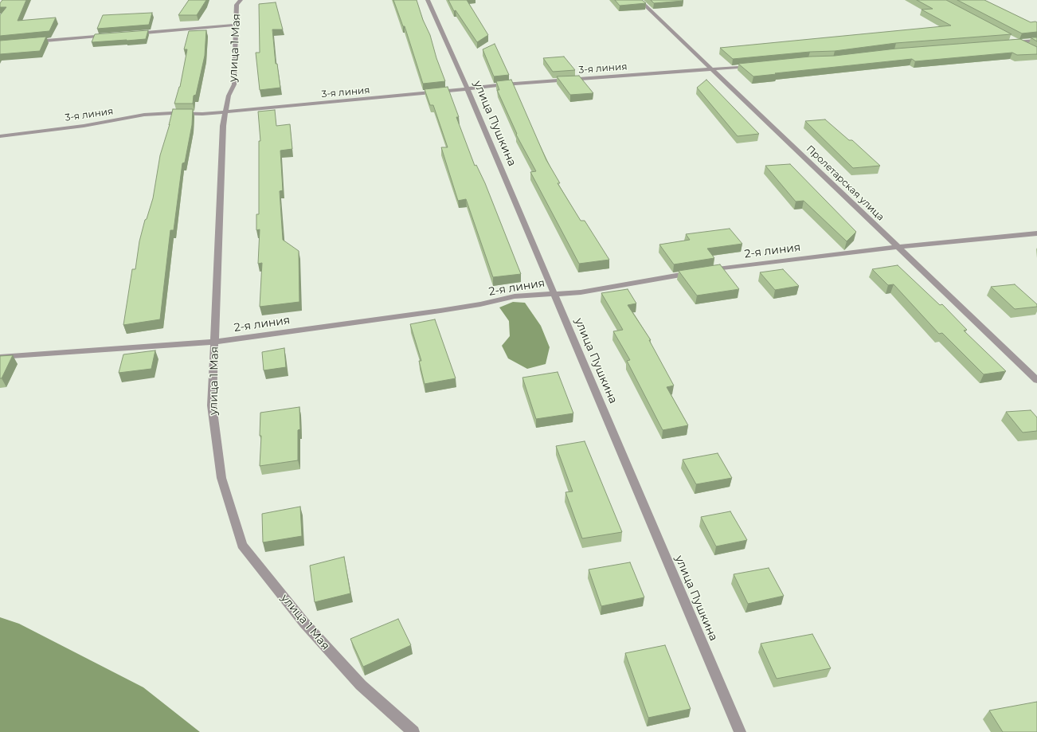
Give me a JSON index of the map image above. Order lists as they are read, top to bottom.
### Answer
{
  "streets": {
    "street": [
      "улица 1 Мая",
      "3-я линия",
      "улица Пушкина",
      "Пролетарская улица",
      "2-я линия"
    ]
  },
  "crossings": [
    ["улица 1 Мая", "3-я линия"],
    ["улица 1 Мая", "2-я линия"],
    ["3-я линия", "улица Пушкина"],
    ["3-я линия", "Пролетарская улица"],
    ["улица Пушкина", "2-я линия"],
    ["Пролетарская улица", "2-я линия"]
  ]
}
